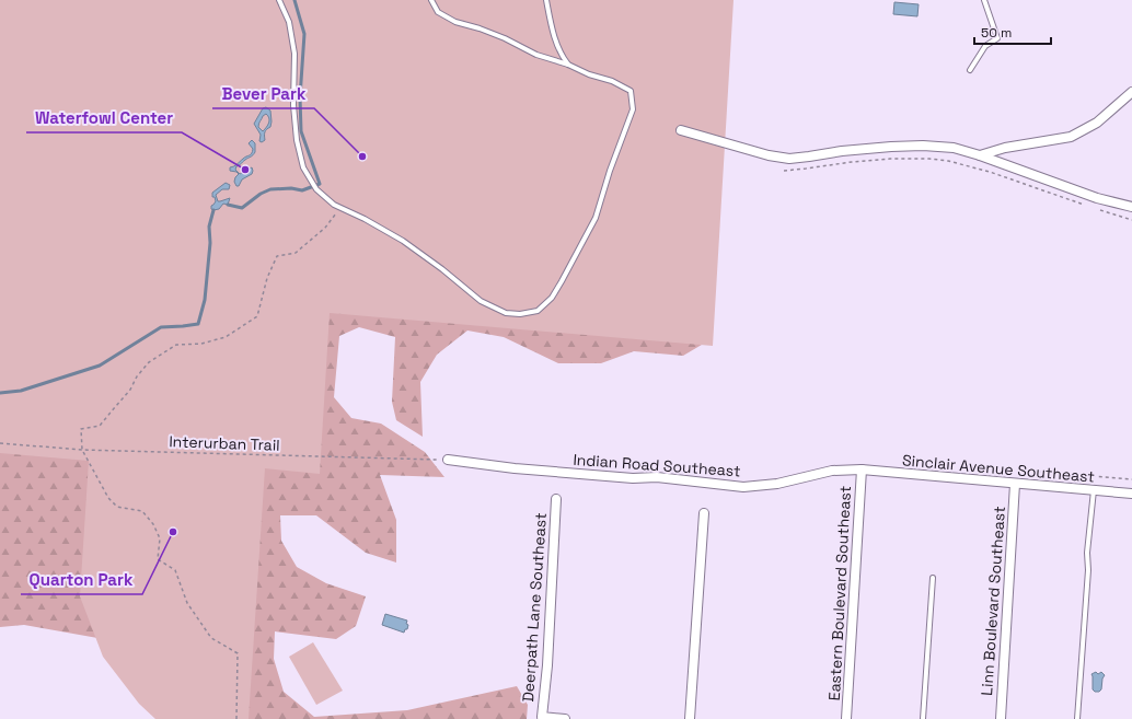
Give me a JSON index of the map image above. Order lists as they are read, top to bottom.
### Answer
{
  "streets": {
    "street": [
      "Indian Road Southeast",
      "Sinclair Avenue Southeast",
      "Eastern Boulevard Southeast",
      "Linn Boulevard Southeast",
      "Deerpath Lane Southeast"
    ],
    "path": ["Interurban Trail"]
  },
  "crossings": [
    ["Interurban Trail", "Indian Road Southeast"],
    ["Indian Road Southeast", "Sinclair Avenue Southeast"],
    ["Indian Road Southeast", "Eastern Boulevard Southeast"],
    ["Sinclair Avenue Southeast", "Eastern Boulevard Southeast"],
    ["Sinclair Avenue Southeast", "Linn Boulevard Southeast"]
  ],
  "places": ["Bever Park", "Waterfowl Center", "Quarton Park"],
  "scale_bar": "50 m"
}
